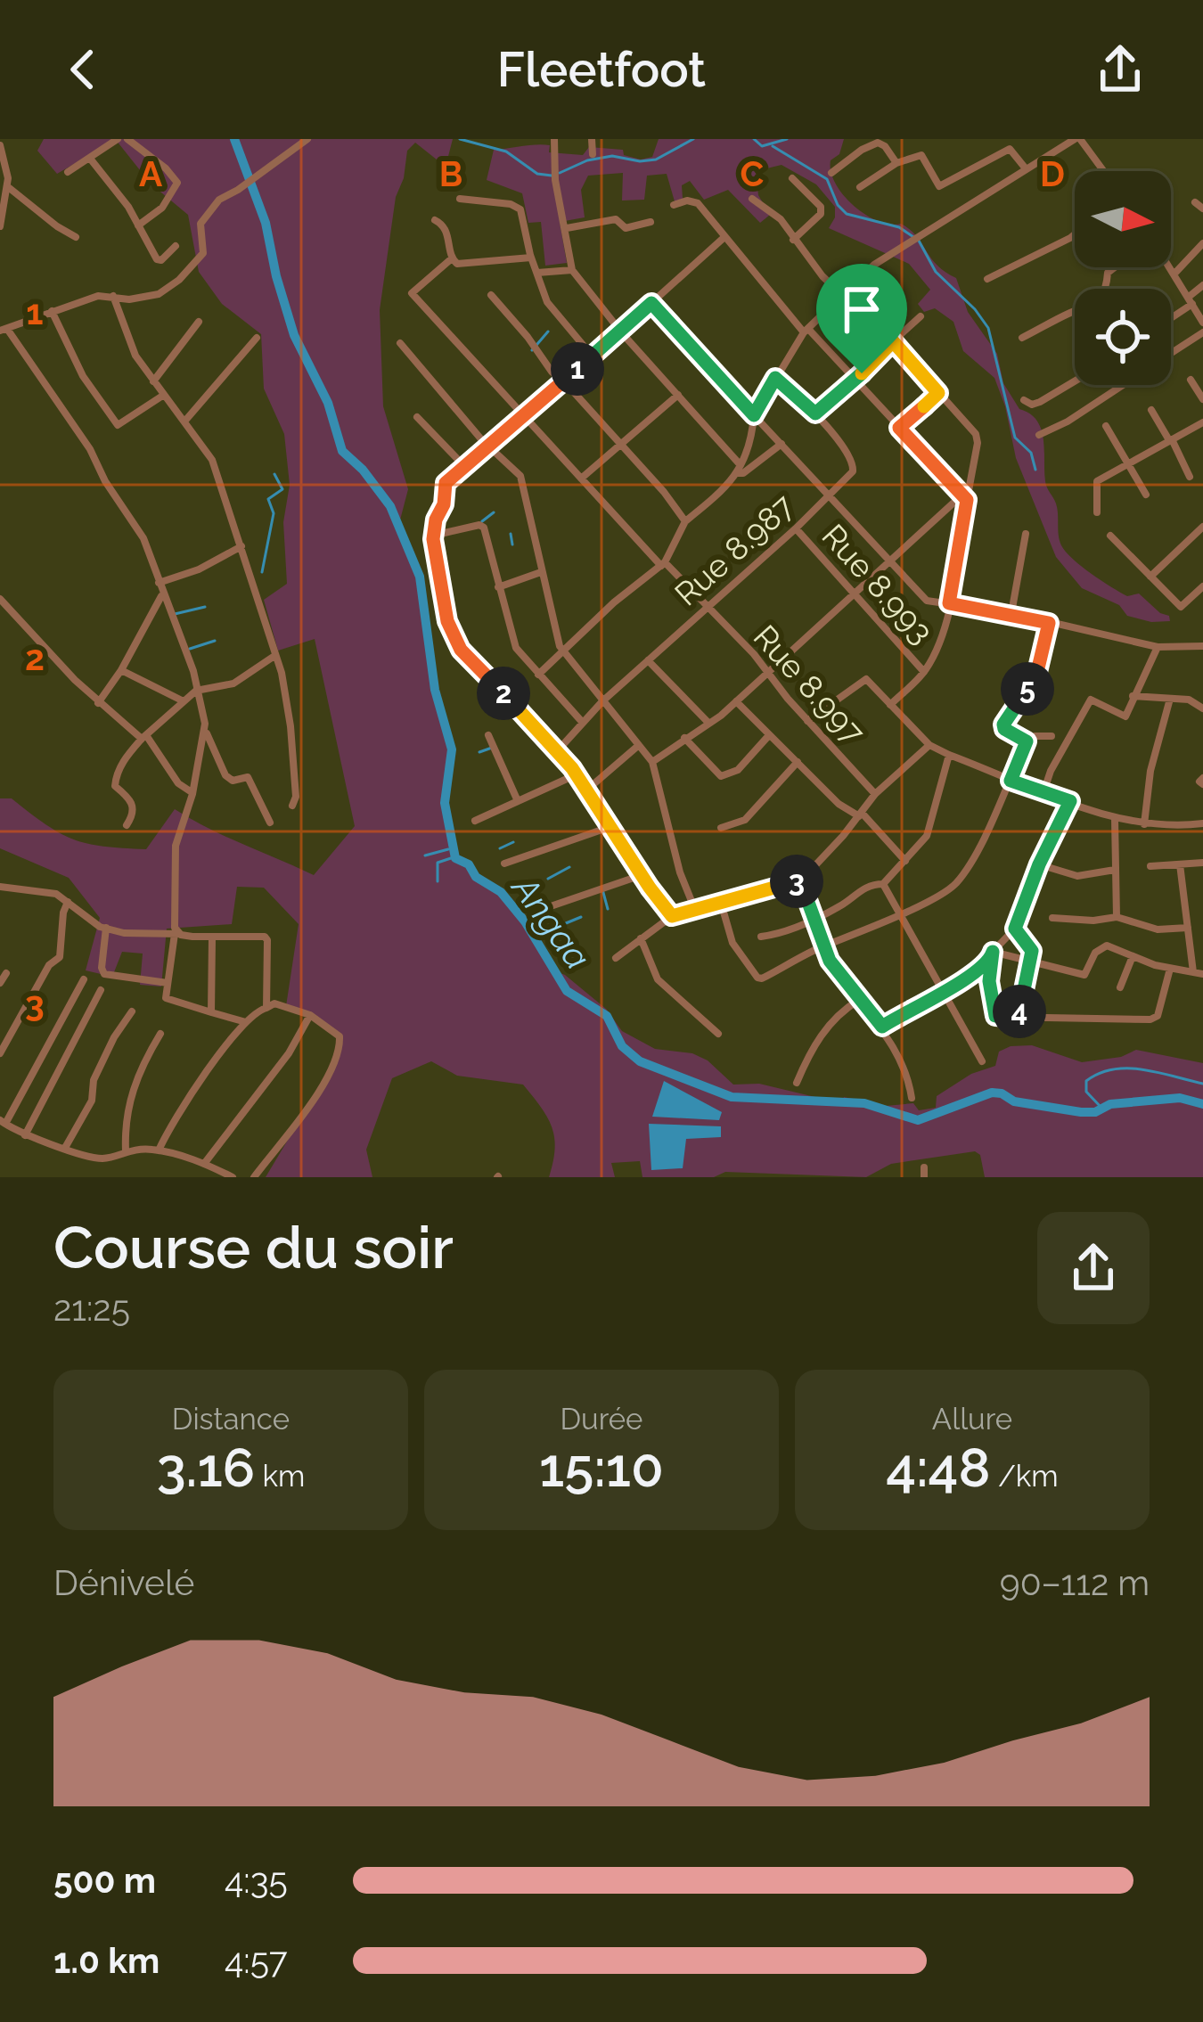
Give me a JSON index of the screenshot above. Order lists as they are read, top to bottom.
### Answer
{
  "streets": {
    "street": ["Rue 8.987", "Rue 8.993", "Rue 8.997"]
  },
  "crossings": [
    ["Rue 8.987", "Rue 8.993"],
    ["Rue 8.987", "Rue 8.997"]
  ],
  "water": ["Angaa"],
  "north": "right",
  "page": {
    "header": "Fleetfoot",
    "pins": [
      "1",
      "5",
      "2",
      "3",
      "4"
    ],
    "heading": ["Course du soir", "21:25"],
    "stats": [
      ["Distance", "3.16 km"],
      ["Durée", "15:10"],
      ["Allure", "4:48 /km"]
    ],
    "chart": ["Dénivelé", "90–112 m"],
    "list": [
      {
        "name": "500 m",
        "note": "4:35"
      },
      {
        "name": "1.0 km",
        "note": "4:57"
      }
    ]
  },
  "grid": {
    "columns": [
      "A",
      "B",
      "C",
      "D"
    ],
    "rows": ["1", "2", "3"]
  }
}
